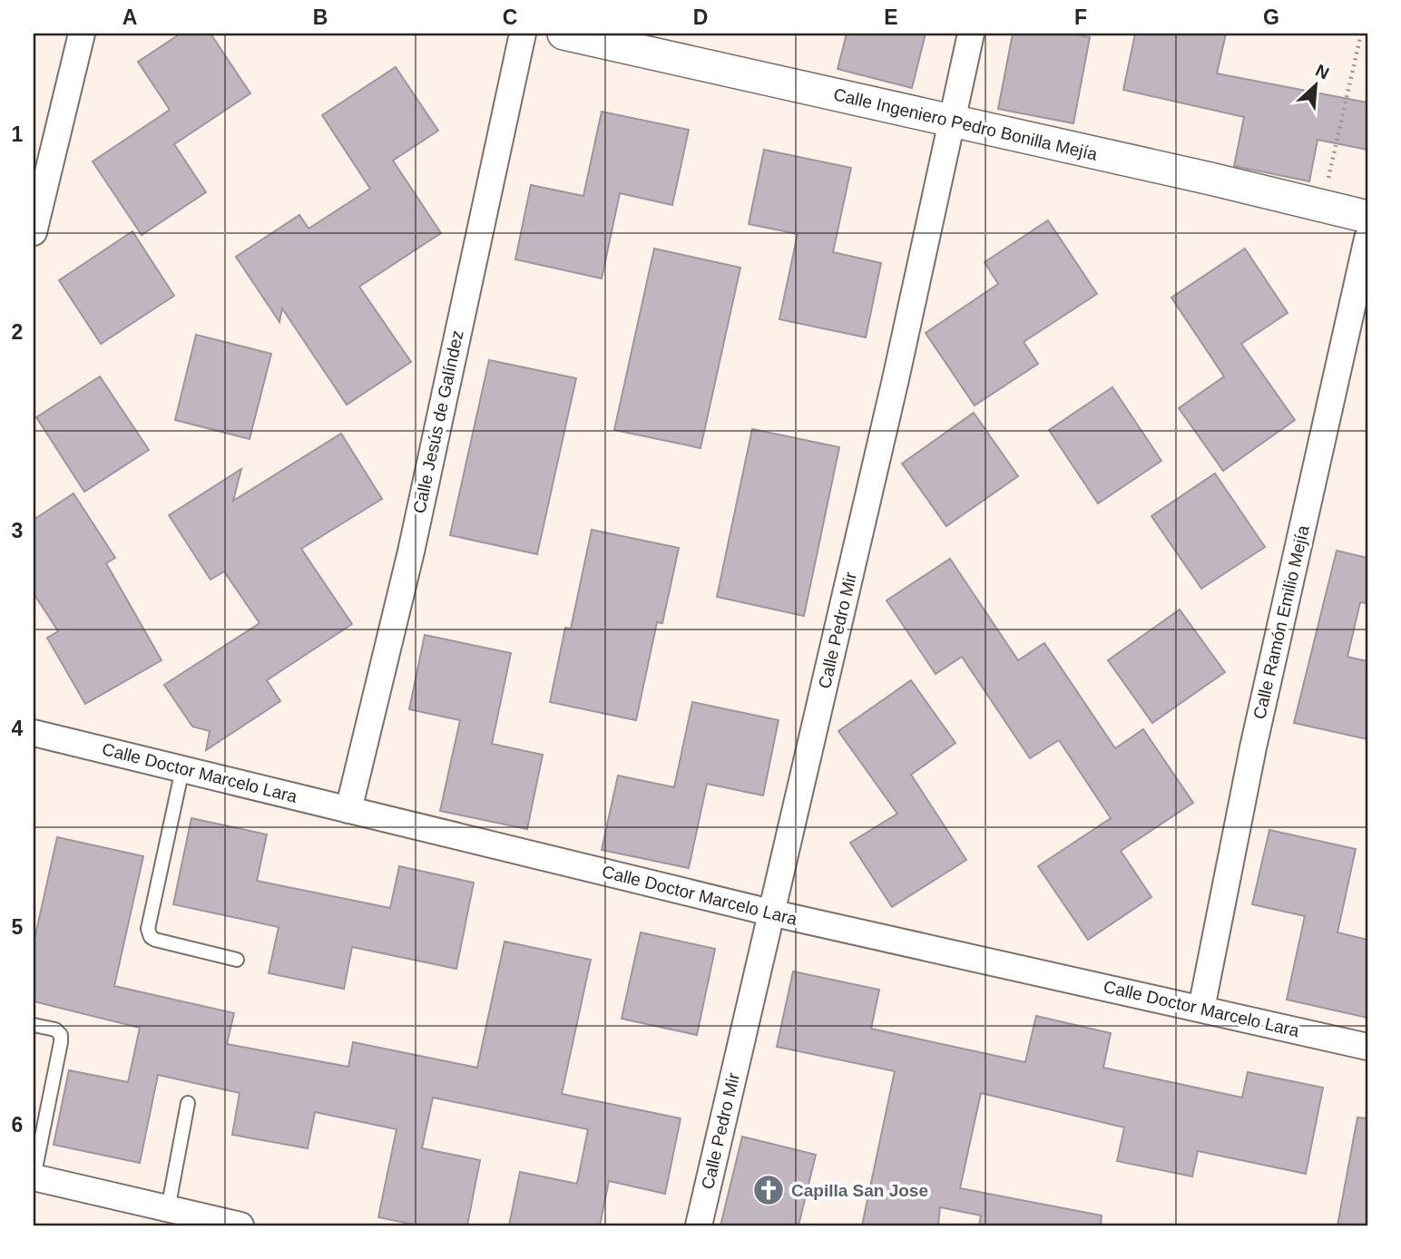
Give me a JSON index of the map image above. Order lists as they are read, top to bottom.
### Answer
{
  "streets": {
    "street": [
      "Calle Ingeniero Pedro Bonilla Mejía",
      "Calle Jesús de Galíndez",
      "Calle Ramón Emilio Mejía",
      "Calle Pedro Mir",
      "Calle Doctor Marcelo Lara"
    ]
  },
  "crossings": [
    ["Calle Ingeniero Pedro Bonilla Mejía", "Calle Pedro Mir"],
    ["Calle Jesús de Galíndez", "Calle Doctor Marcelo Lara"],
    ["Calle Ramón Emilio Mejía", "Calle Doctor Marcelo Lara"],
    ["Calle Pedro Mir", "Calle Doctor Marcelo Lara"]
  ],
  "places": {
    "church": ["Capilla San Jose"]
  },
  "north": "top right",
  "grid": {
    "columns": [
      "A",
      "B",
      "C",
      "D",
      "E",
      "F",
      "G"
    ],
    "rows": [
      "1",
      "2",
      "3",
      "4",
      "5",
      "6"
    ]
  }
}
